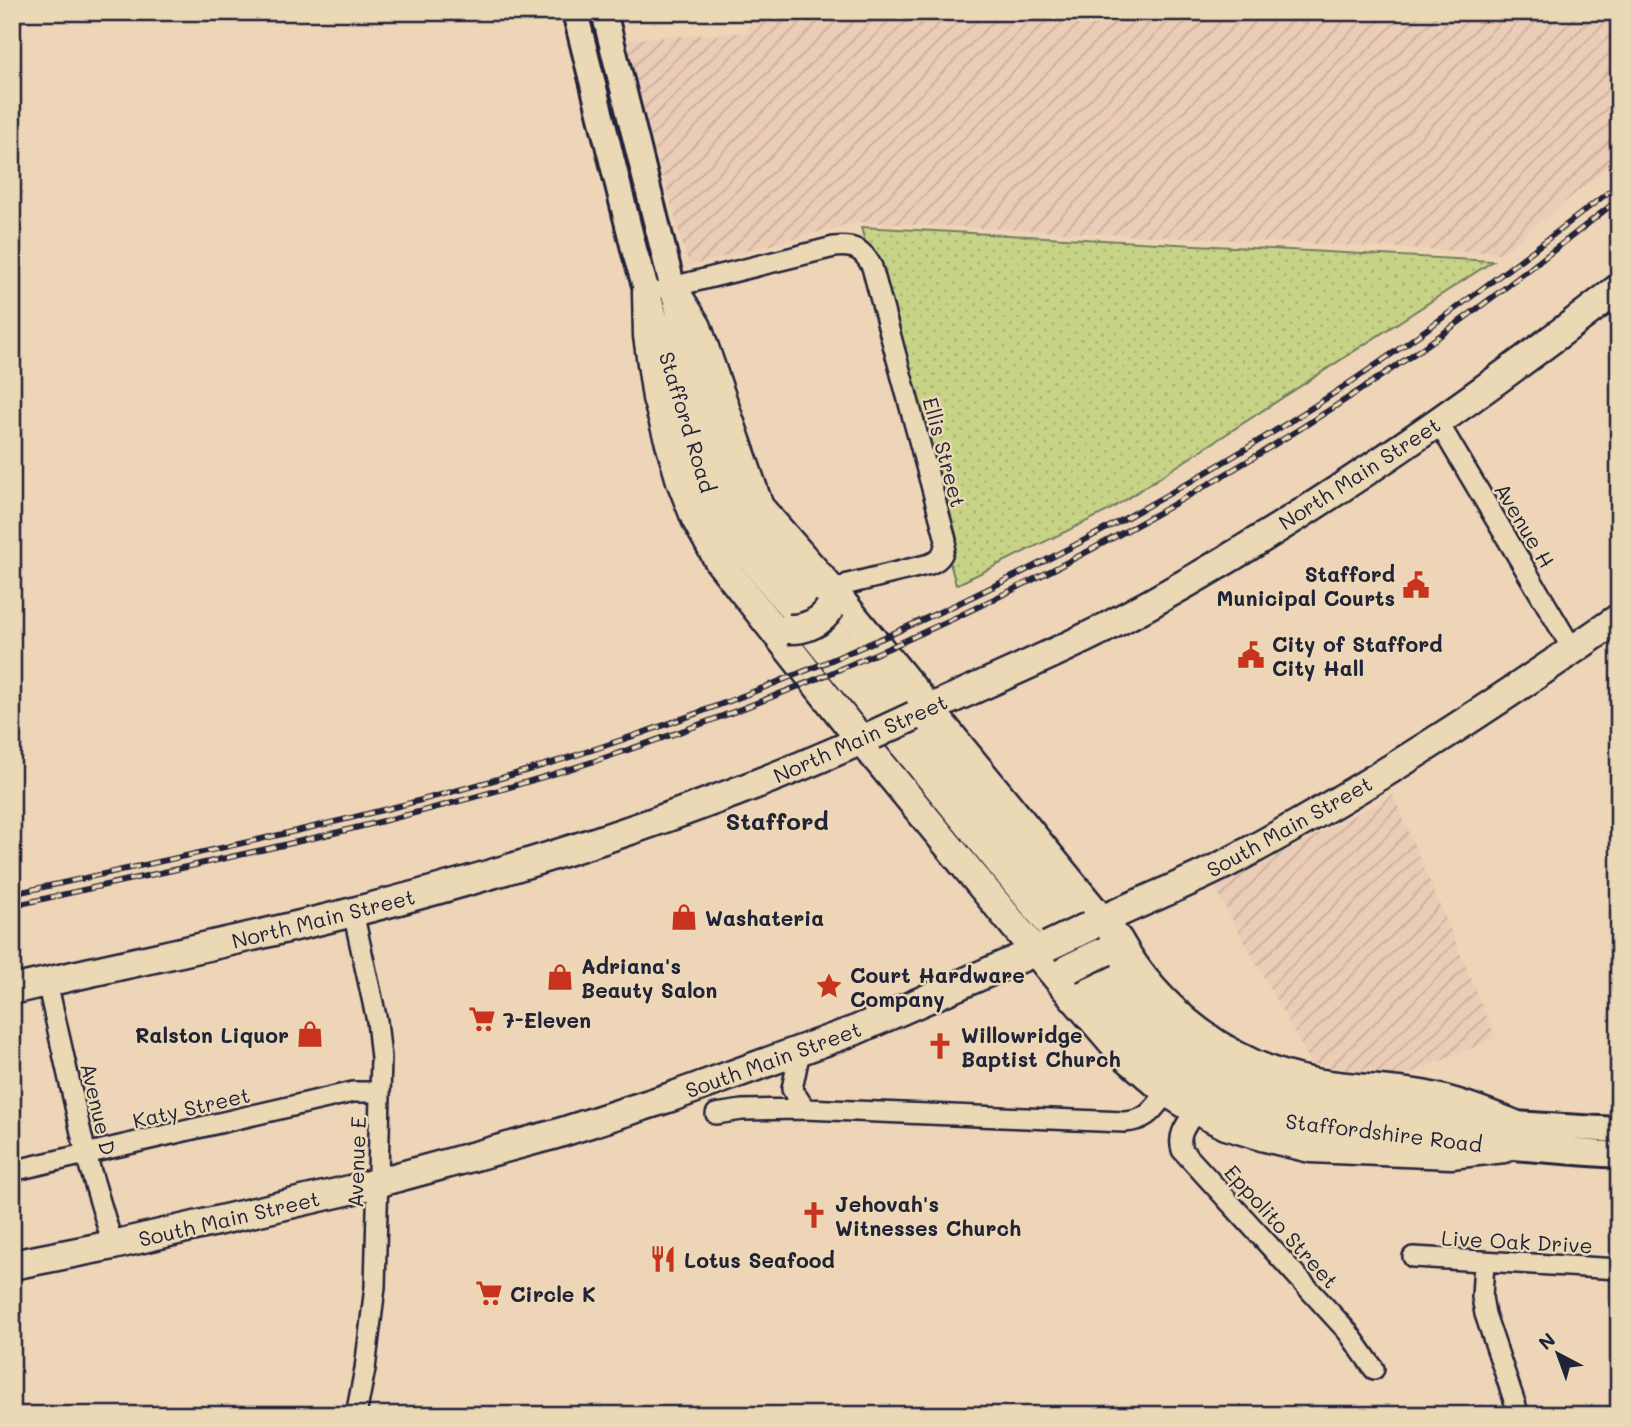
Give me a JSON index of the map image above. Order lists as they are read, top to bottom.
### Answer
{
  "streets": {
    "highway": ["North Main Street", "South Main Street"],
    "main road": ["Stafford Road", "Staffordshire Road"],
    "street": [
      "Ellis Street",
      "Avenue H",
      "Katy Street",
      "Avenue D",
      "Avenue E",
      "Eppolito Street",
      "Live Oak Drive"
    ]
  },
  "crossings": [
    ["Stafford Road", "Ellis Street"],
    ["Stafford Road", "Staffordshire Road"],
    ["North Main Street", "Avenue H"],
    ["North Main Street", "Avenue D"],
    ["North Main Street", "Avenue E"],
    ["Avenue H", "South Main Street"],
    ["South Main Street", "Avenue D"],
    ["South Main Street", "Avenue E"],
    ["Katy Street", "Avenue D"],
    ["Katy Street", "Avenue E"]
  ],
  "districts": ["Stafford"],
  "places": {
    "public building": ["Stafford Municipal Courts", "City of Stafford City Hall"],
    "shop": ["Washateria", "Adriana's Beauty Salon", "Ralston Liquor"],
    "place": ["Court Hardware Company"],
    "supermarket": ["7-Eleven", "Circle K"],
    "church": ["Willowridge Baptist Church", "Jehovah's Witnesses Church"],
    "restaurant": ["Lotus Seafood"]
  },
  "north": "top left"
}
